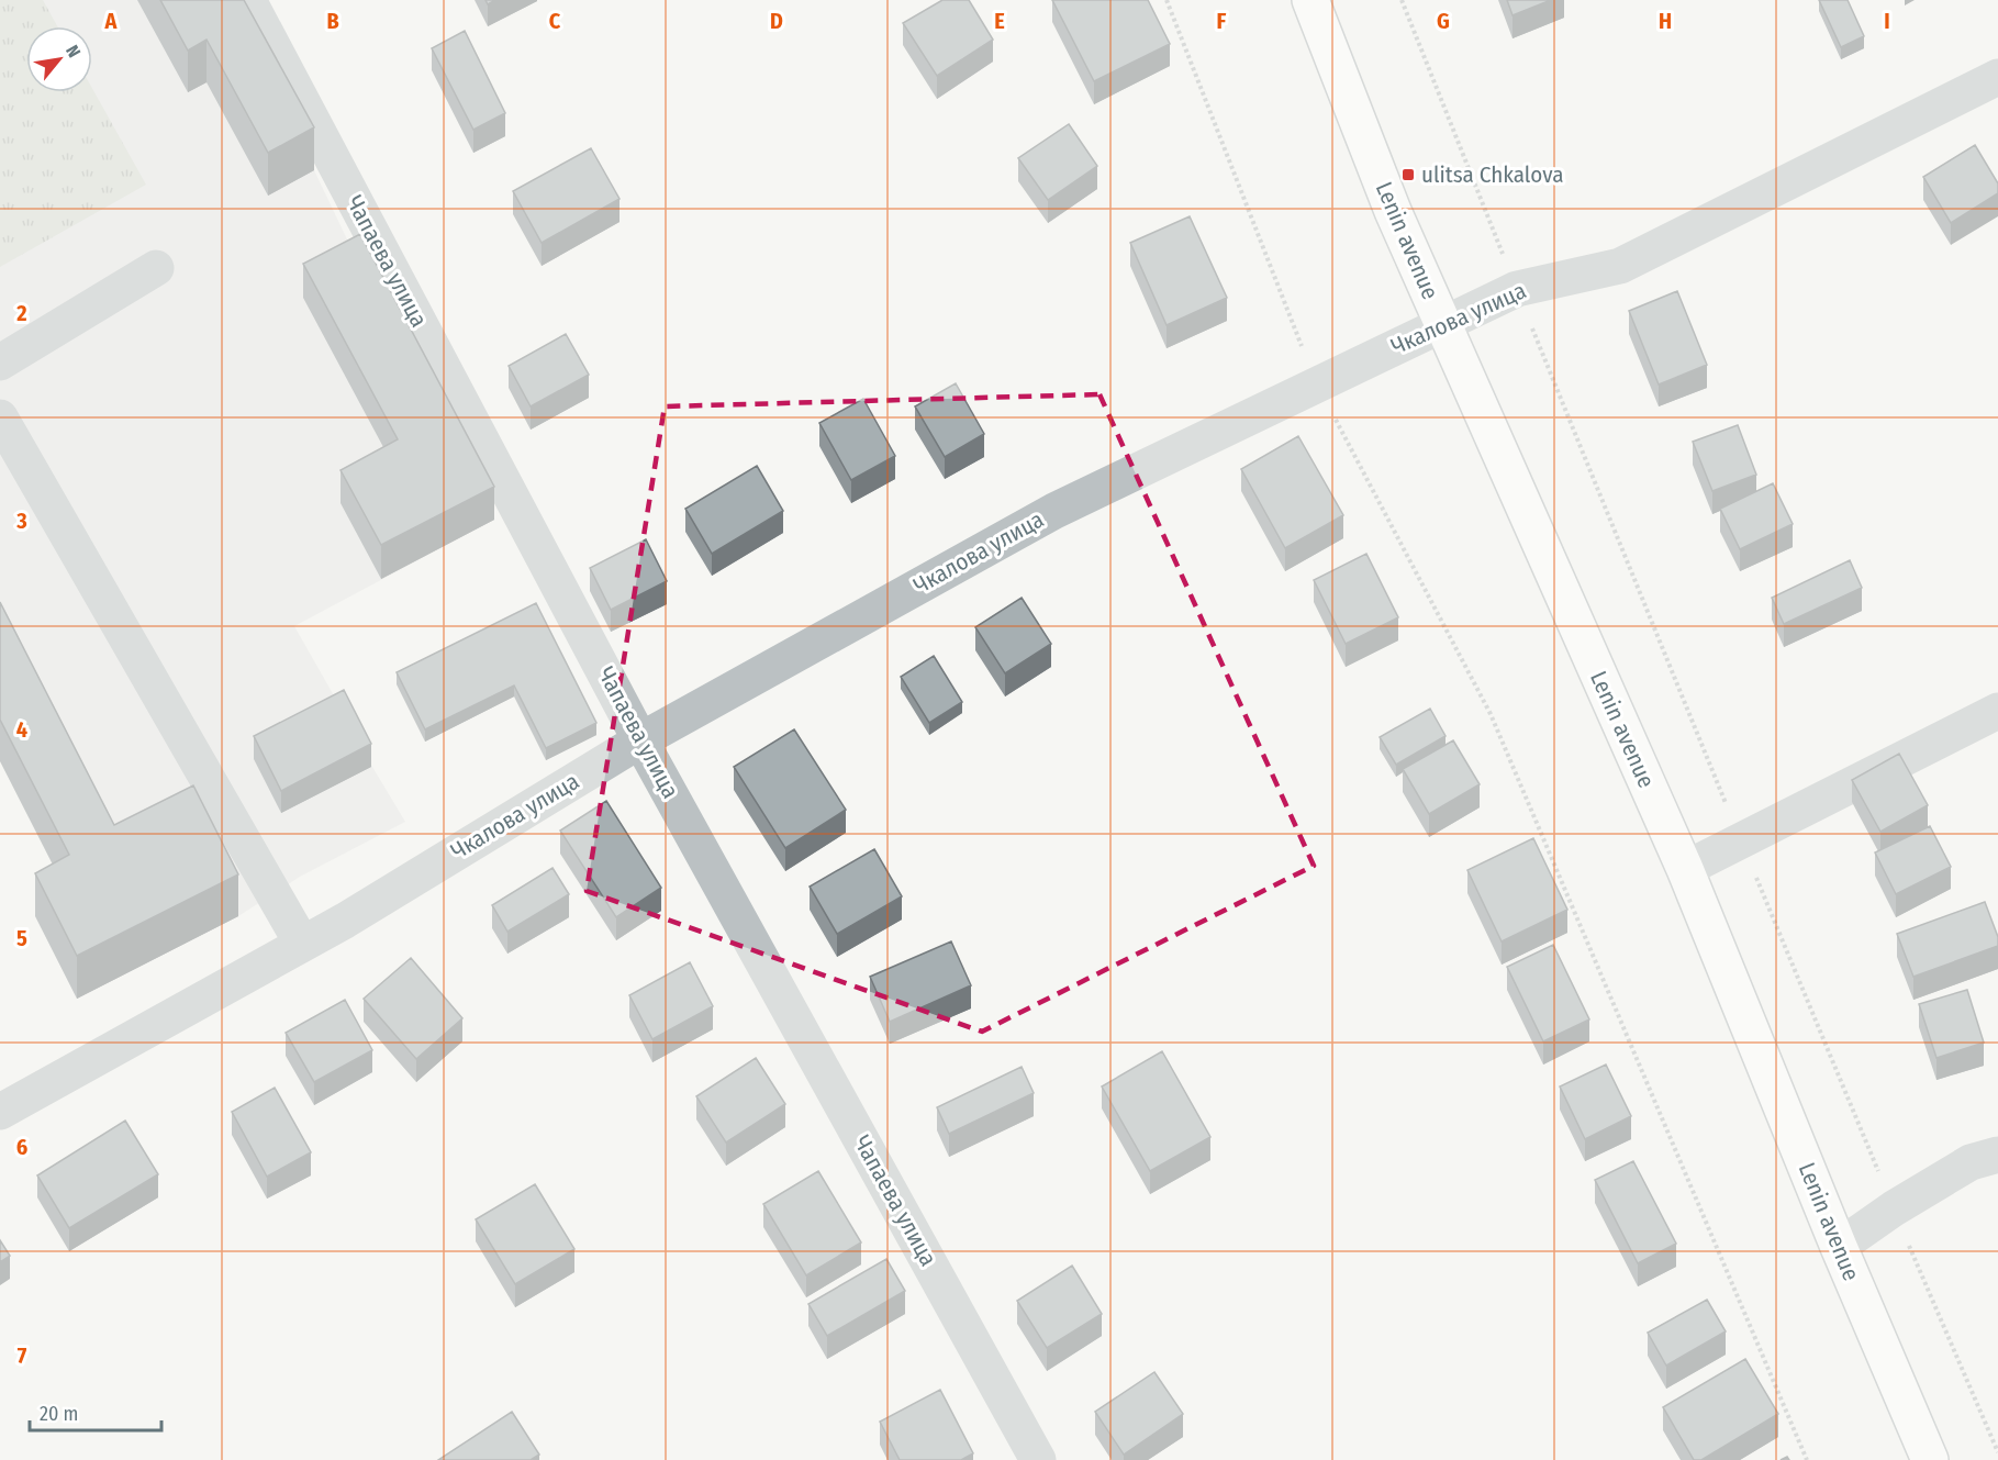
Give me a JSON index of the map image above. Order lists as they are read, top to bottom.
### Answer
{
  "streets": {
    "main road": ["Lenin avenue"],
    "street": ["Чапаева улица", "Чкалова улица"]
  },
  "crossings": [
    ["Lenin avenue", "Чкалова улица"],
    ["Чапаева улица", "Чкалова улица"]
  ],
  "places": {
    "transit": ["ulitsa Chkalova"]
  },
  "scale_bar": "20 m",
  "north": "top right",
  "grid": {
    "columns": [
      "A",
      "B",
      "C",
      "D",
      "E",
      "F",
      "G",
      "H",
      "I"
    ],
    "rows": [
      "2",
      "3",
      "4",
      "5",
      "6",
      "7"
    ]
  }
}
